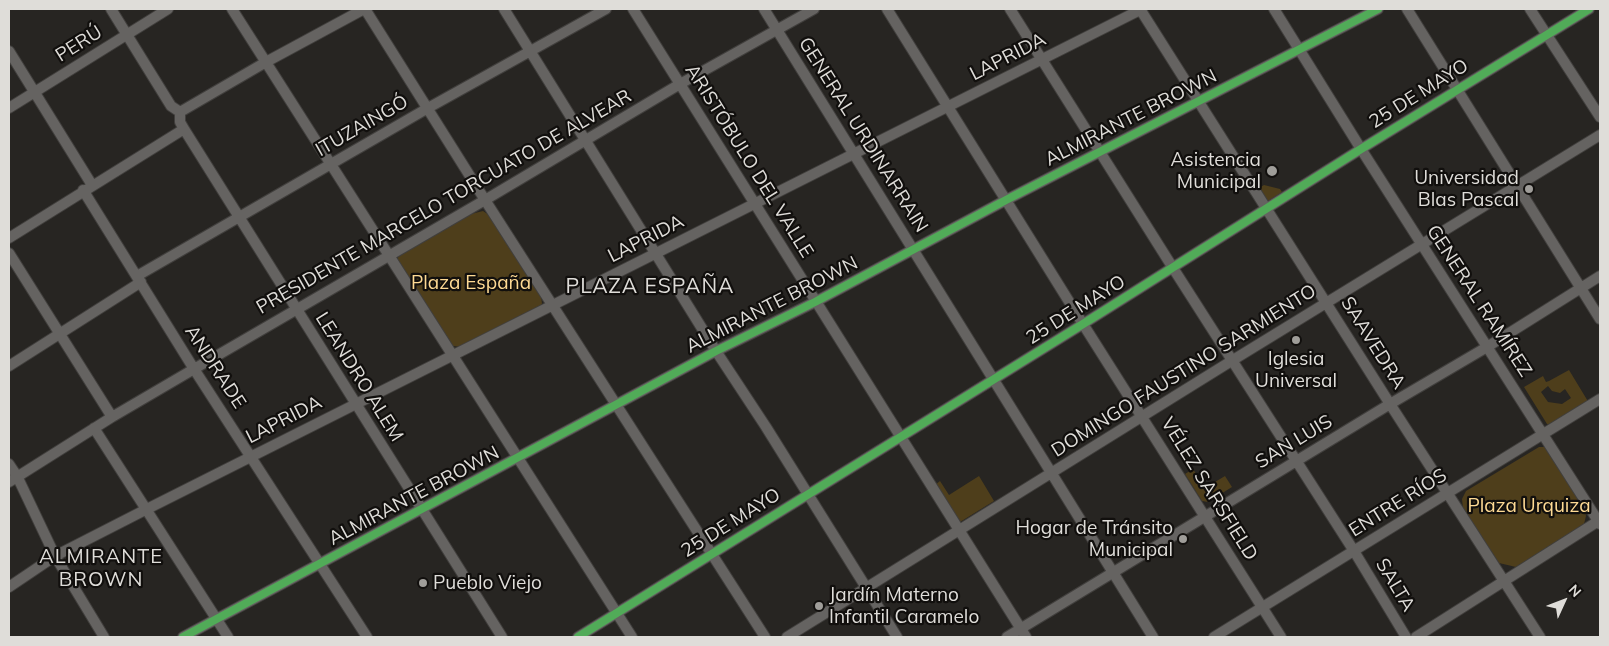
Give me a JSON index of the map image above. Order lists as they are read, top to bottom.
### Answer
{
  "streets": {
    "street": [
      "PERÚ",
      "LAPRIDA",
      "25 DE MAYO",
      "ALMIRANTE BROWN",
      "ITUZAINGÓ",
      "GENERAL URDINARRAIN",
      "ARISTÓBULO DEL VALLE",
      "PRESIDENTE MARCELO TORCUATO DE ALVEAR",
      "GENERAL RAMÍREZ",
      "SAAVEDRA",
      "ANDRADE",
      "DOMINGO FAUSTINO SARMIENTO",
      "LEANDRO ALEM",
      "SAN LUIS",
      "VÉLEZ SARSFIELD",
      "ENTRE RÍOS",
      "SALTA"
    ]
  },
  "crossings": [
    ["PERÚ", "ANDRADE"],
    ["PERÚ", "LEANDRO ALEM"],
    ["LAPRIDA", "GENERAL URDINARRAIN"],
    ["LAPRIDA", "ARISTÓBULO DEL VALLE"],
    ["LAPRIDA", "SAAVEDRA"],
    ["LAPRIDA", "ANDRADE"],
    ["LAPRIDA", "LEANDRO ALEM"],
    ["LAPRIDA", "VÉLEZ SARSFIELD"],
    ["LAPRIDA", "SALTA"],
    ["25 DE MAYO", "GENERAL URDINARRAIN"],
    ["25 DE MAYO", "ARISTÓBULO DEL VALLE"],
    ["25 DE MAYO", "GENERAL RAMÍREZ"],
    ["25 DE MAYO", "SAAVEDRA"],
    ["25 DE MAYO", "VÉLEZ SARSFIELD"],
    ["25 DE MAYO", "SALTA"],
    ["ALMIRANTE BROWN", "GENERAL URDINARRAIN"],
    ["ALMIRANTE BROWN", "ARISTÓBULO DEL VALLE"],
    ["ALMIRANTE BROWN", "GENERAL RAMÍREZ"],
    ["ALMIRANTE BROWN", "SAAVEDRA"],
    ["ALMIRANTE BROWN", "ANDRADE"],
    ["ALMIRANTE BROWN", "LEANDRO ALEM"],
    ["ALMIRANTE BROWN", "VÉLEZ SARSFIELD"],
    ["ALMIRANTE BROWN", "SALTA"],
    ["ITUZAINGÓ", "ANDRADE"],
    ["ITUZAINGÓ", "LEANDRO ALEM"],
    ["GENERAL URDINARRAIN", "PRESIDENTE MARCELO TORCUATO DE ALVEAR"],
    ["GENERAL URDINARRAIN", "DOMINGO FAUSTINO SARMIENTO"],
    ["GENERAL URDINARRAIN", "SAN LUIS"],
    ["ARISTÓBULO DEL VALLE", "PRESIDENTE MARCELO TORCUATO DE ALVEAR"],
    ["ARISTÓBULO DEL VALLE", "DOMINGO FAUSTINO SARMIENTO"],
    ["ARISTÓBULO DEL VALLE", "SAN LUIS"],
    ["PRESIDENTE MARCELO TORCUATO DE ALVEAR", "ANDRADE"],
    ["PRESIDENTE MARCELO TORCUATO DE ALVEAR", "LEANDRO ALEM"],
    ["GENERAL RAMÍREZ", "DOMINGO FAUSTINO SARMIENTO"],
    ["GENERAL RAMÍREZ", "SAN LUIS"],
    ["GENERAL RAMÍREZ", "ENTRE RÍOS"],
    ["SAAVEDRA", "DOMINGO FAUSTINO SARMIENTO"],
    ["SAAVEDRA", "SAN LUIS"],
    ["SAAVEDRA", "ENTRE RÍOS"],
    ["DOMINGO FAUSTINO SARMIENTO", "VÉLEZ SARSFIELD"],
    ["DOMINGO FAUSTINO SARMIENTO", "SALTA"],
    ["SAN LUIS", "VÉLEZ SARSFIELD"],
    ["SAN LUIS", "SALTA"],
    ["VÉLEZ SARSFIELD", "ENTRE RÍOS"],
    ["ENTRE RÍOS", "SALTA"]
  ],
  "districts": ["PLAZA ESPAÑA", "ALMIRANTE BROWN"],
  "parks": ["Plaza España", "Plaza Urquiza"],
  "places": [
    "Asistencia Municipal",
    "Universidad Blas Pascal",
    "Iglesia Universal",
    "Hogar de Tránsito Municipal",
    "Pueblo Viejo",
    "Jardín Materno Infantil Caramelo"
  ],
  "north": "top right"
}
